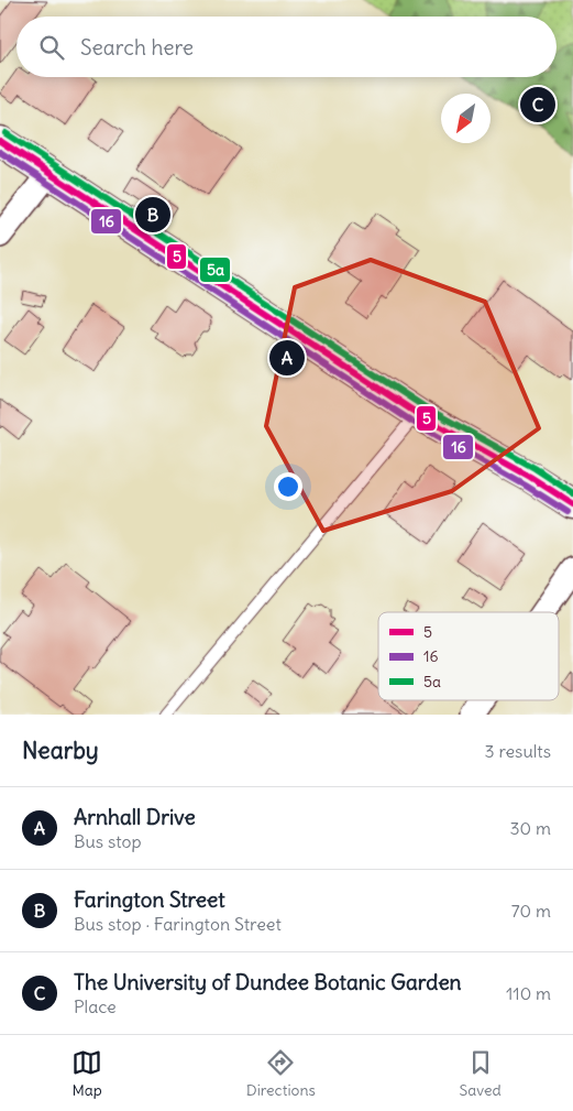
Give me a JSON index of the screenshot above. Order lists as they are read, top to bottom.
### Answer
{
  "lines": ["transit line 5a", "transit line 5", "transit line 16"],
  "legend": ["5", "16", "5a"],
  "north": "bottom left",
  "page": {
    "search": "Search here",
    "pins": ["C", "B", "A"],
    "heading": ["Nearby", "3 results"],
    "list": [
      {
        "mark": "A",
        "name": "Arnhall Drive",
        "note": "Bus stop",
        "value": "30 m"
      },
      {
        "mark": "B",
        "name": "Farington Street",
        "note": "Bus stop · Farington Street",
        "value": "70 m"
      },
      {
        "mark": "C",
        "name": "The University of Dundee Botanic Garden",
        "note": "Place",
        "value": "110 m"
      }
    ],
    "nav": ["Map", "Directions", "Saved"]
  }
}
